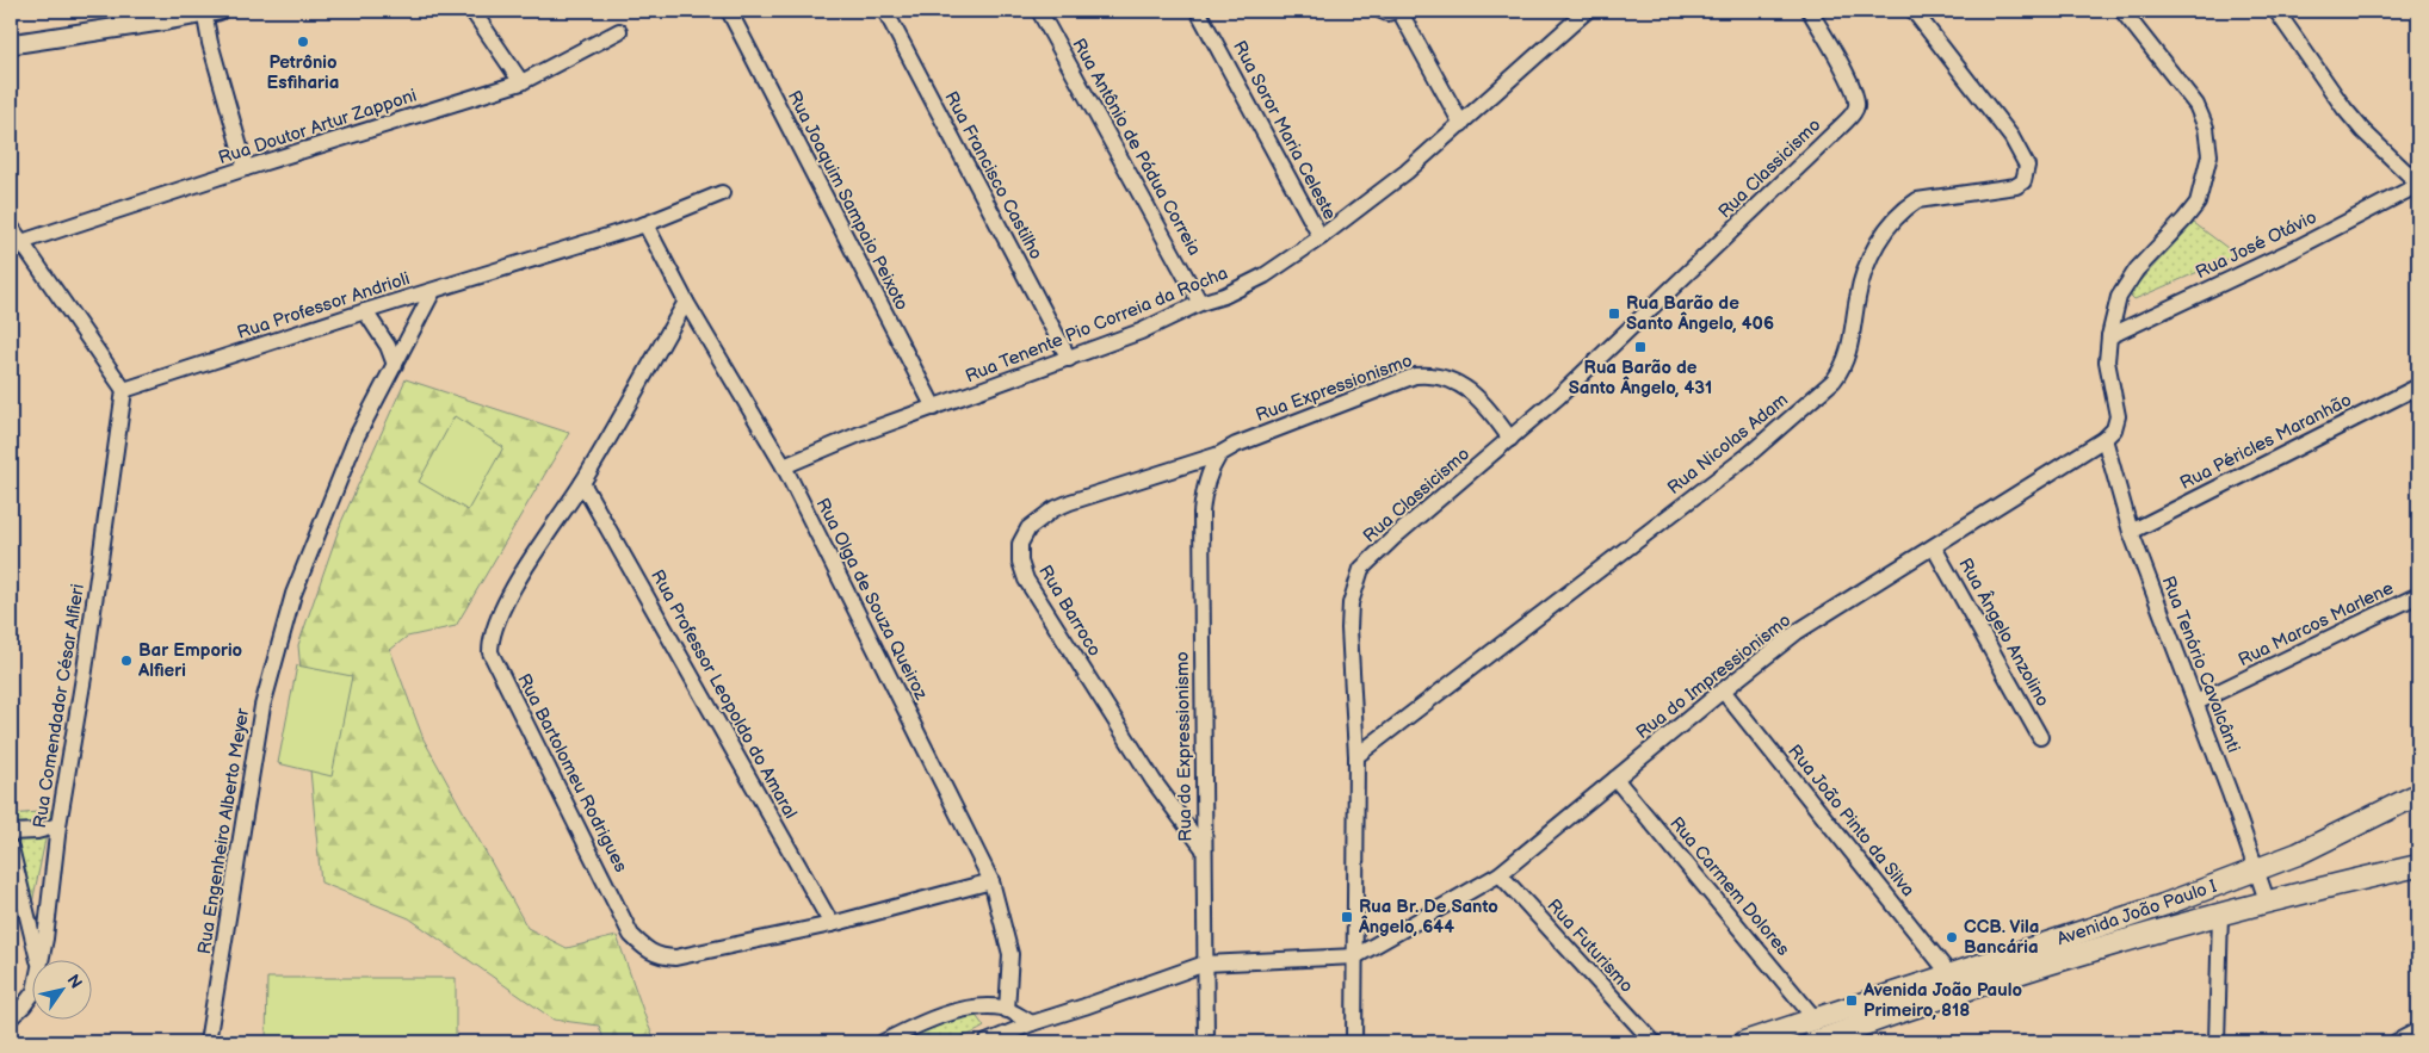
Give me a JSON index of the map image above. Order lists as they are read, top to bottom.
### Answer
{
  "streets": {
    "main road": ["Avenida João Paulo I"],
    "street": [
      "Rua Doutor Artur Zapponi",
      "Rua Soror Maria Celeste",
      "Rua Antônio de Pádua Correia",
      "Rua Classicismo",
      "Rua Francisco Castilho",
      "Rua Joaquim Sampaio Peixoto",
      "Rua José Otávio",
      "Rua Professor Andrioli",
      "Rua Tenente Pio Correia da Rocha",
      "Rua Expressionismo",
      "Rua Péricles Maranhão",
      "Rua Nicolas Adam",
      "Rua Olga de Souza Queiroz",
      "Rua Barroco",
      "Rua Marcos Marlene",
      "Rua Ângelo Anzolino",
      "Rua Tenório Cavalcânti",
      "Rua do Impressionismo",
      "Rua Professor Leopoldo do Amaral",
      "Rua Comendador César Alfieri",
      "Rua do Expressionismo",
      "Rua Bartolomeu Rodrigues",
      "Rua João Pinto da Silva",
      "Rua Engenheiro Alberto Meyer",
      "Rua Carmem Dolores",
      "Rua Futurismo"
    ]
  },
  "crossings": [
    ["Rua Soror Maria Celeste", "Rua Tenente Pio Correia da Rocha"],
    ["Rua Antônio de Pádua Correia", "Rua Tenente Pio Correia da Rocha"],
    ["Rua Classicismo", "Rua Expressionismo"],
    ["Rua Classicismo", "Rua Nicolas Adam"],
    ["Rua Classicismo", "Rua do Impressionismo"],
    ["Rua Francisco Castilho", "Rua Tenente Pio Correia da Rocha"],
    ["Rua Joaquim Sampaio Peixoto", "Rua Tenente Pio Correia da Rocha"],
    ["Rua Professor Andrioli", "Rua Olga de Souza Queiroz"],
    ["Rua Professor Andrioli", "Rua Comendador César Alfieri"],
    ["Rua Professor Andrioli", "Rua Engenheiro Alberto Meyer"],
    ["Rua Tenente Pio Correia da Rocha", "Rua Olga de Souza Queiroz"],
    ["Rua Expressionismo", "Rua Barroco"],
    ["Rua Expressionismo", "Rua do Expressionismo"],
    ["Rua Péricles Maranhão", "Rua Tenório Cavalcânti"],
    ["Rua Olga de Souza Queiroz", "Rua Bartolomeu Rodrigues"],
    ["Rua Barroco", "Rua do Expressionismo"],
    ["Rua Marcos Marlene", "Rua Tenório Cavalcânti"],
    ["Rua Ângelo Anzolino", "Rua do Impressionismo"],
    ["Rua Tenório Cavalcânti", "Rua do Impressionismo"],
    ["Rua Tenório Cavalcânti", "Avenida João Paulo I"],
    ["Rua do Impressionismo", "Rua João Pinto da Silva"],
    ["Rua do Impressionismo", "Rua Carmem Dolores"],
    ["Rua do Impressionismo", "Rua Futurismo"],
    ["Rua Professor Leopoldo do Amaral", "Rua Bartolomeu Rodrigues"],
    ["Rua João Pinto da Silva", "Avenida João Paulo I"],
    ["Rua Carmem Dolores", "Avenida João Paulo I"]
  ],
  "places": {
    "other": ["Petrônio Esfiharia", "Bar Emporio Alfieri", "CCB. Vila Bancária"],
    "transit": [
      "Rua Barão de Santo Ângelo, 406",
      "Rua Barão de Santo Ângelo, 431",
      "Rua Br. De Santo Ângelo, 644",
      "Avenida João Paulo Primeiro, 818"
    ]
  },
  "north": "top right"
}
